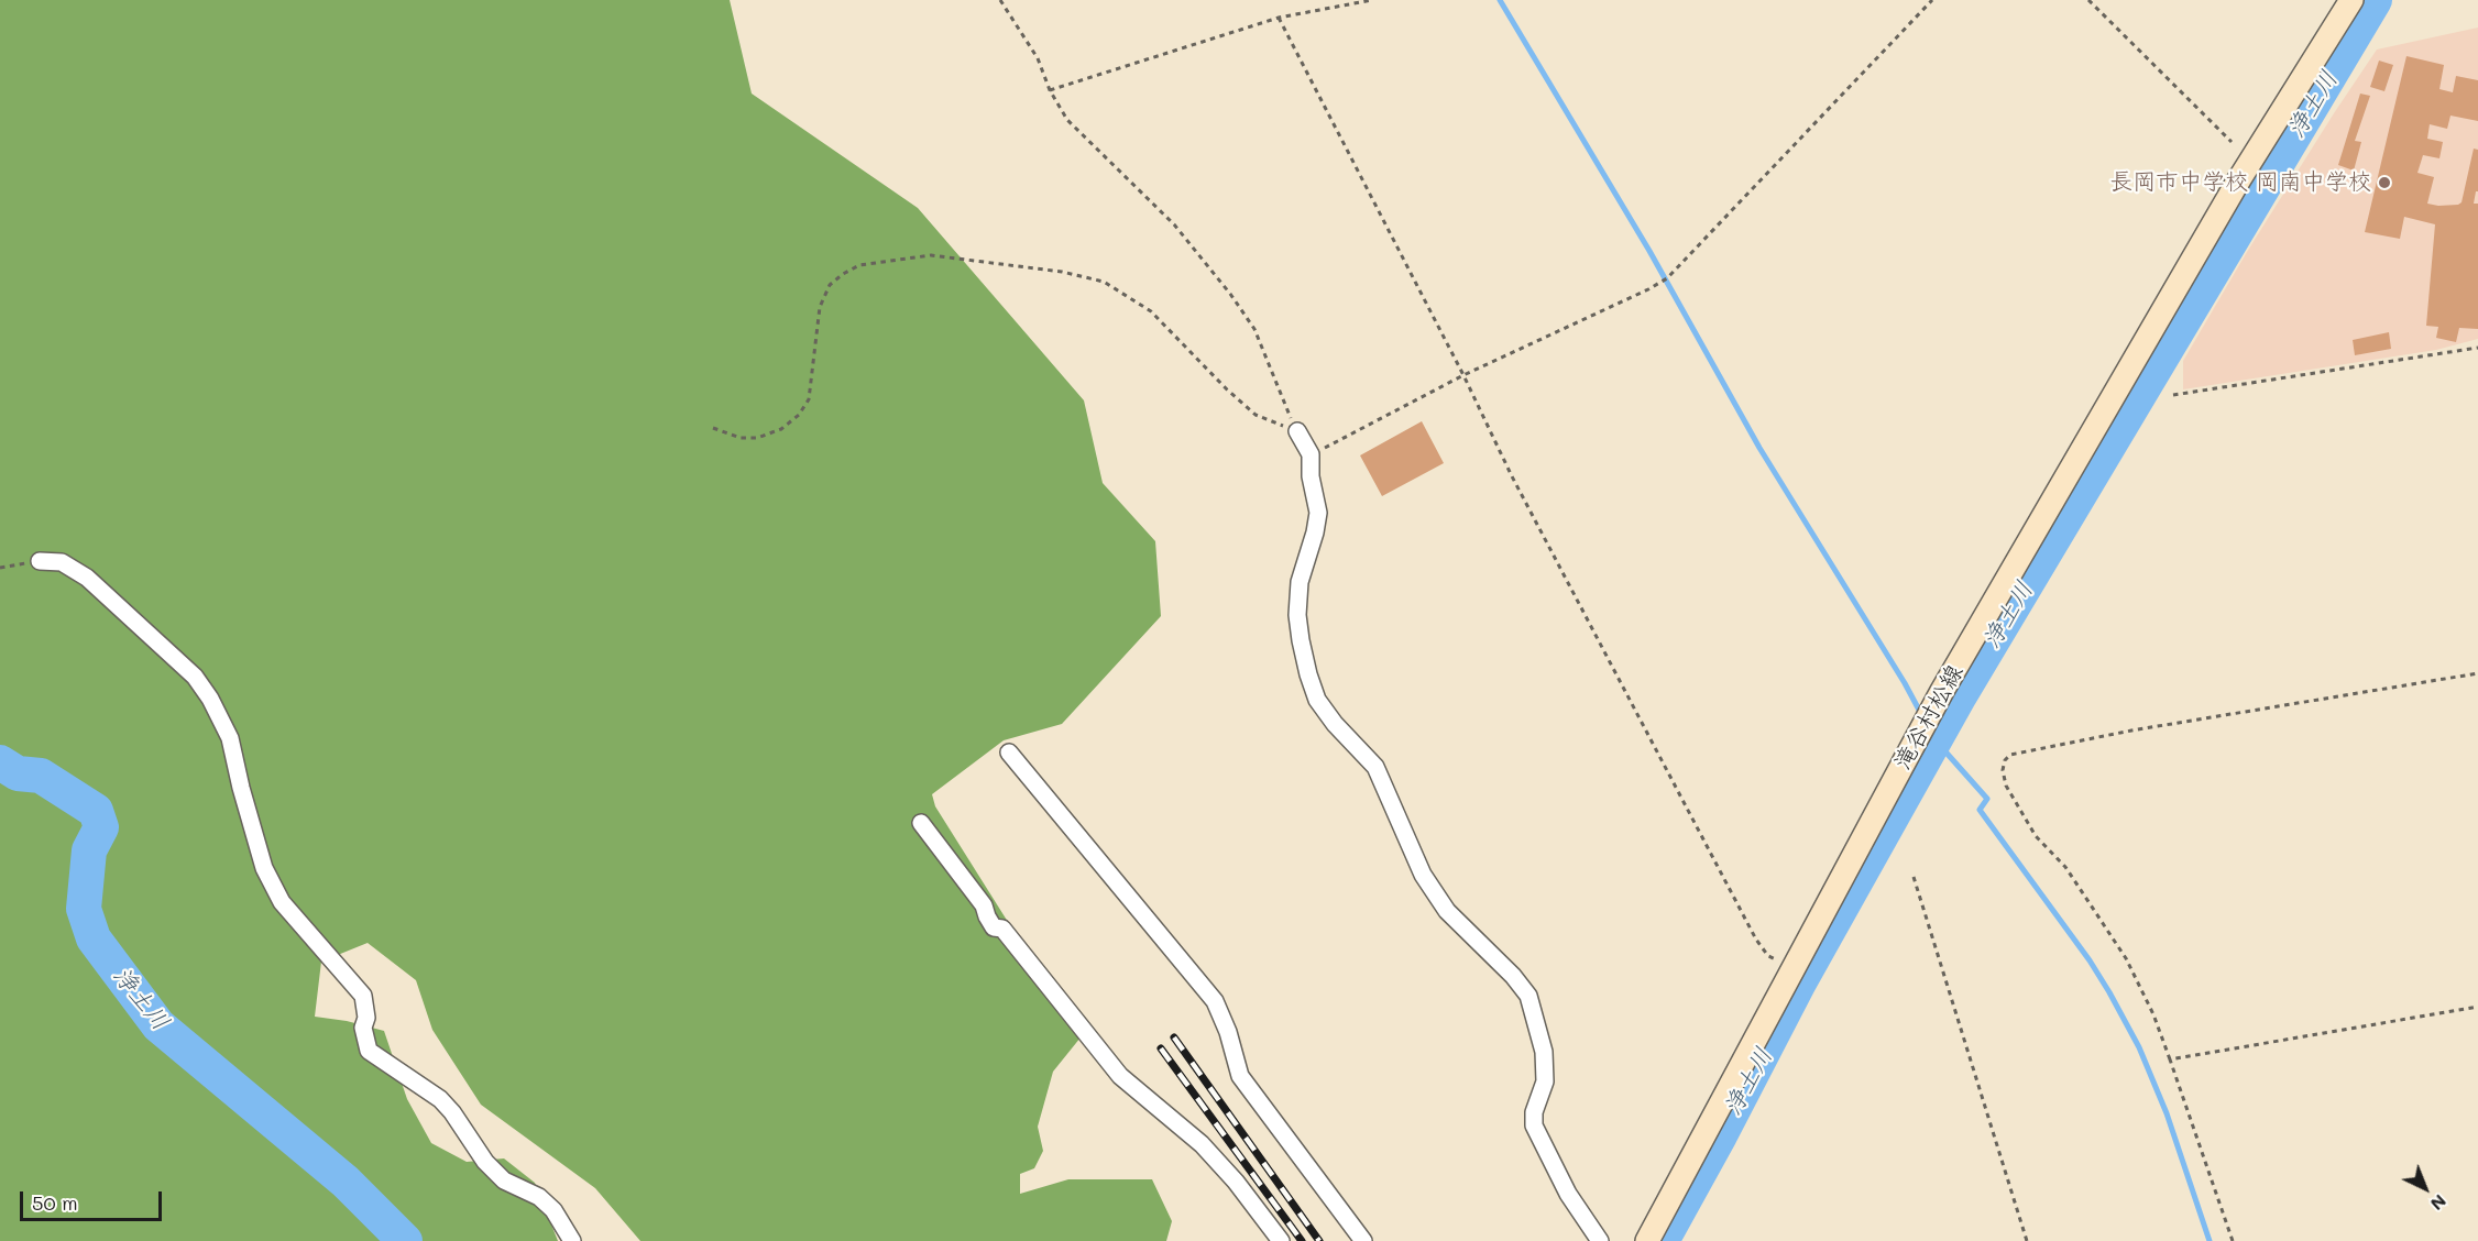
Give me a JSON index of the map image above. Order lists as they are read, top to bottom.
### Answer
{
  "streets": {
    "main road": ["滝谷村松線"]
  },
  "water": ["浄土川"],
  "places": ["長岡市中学校 岡南中学校"],
  "scale_bar": "50 m",
  "north": "bottom right"
}
